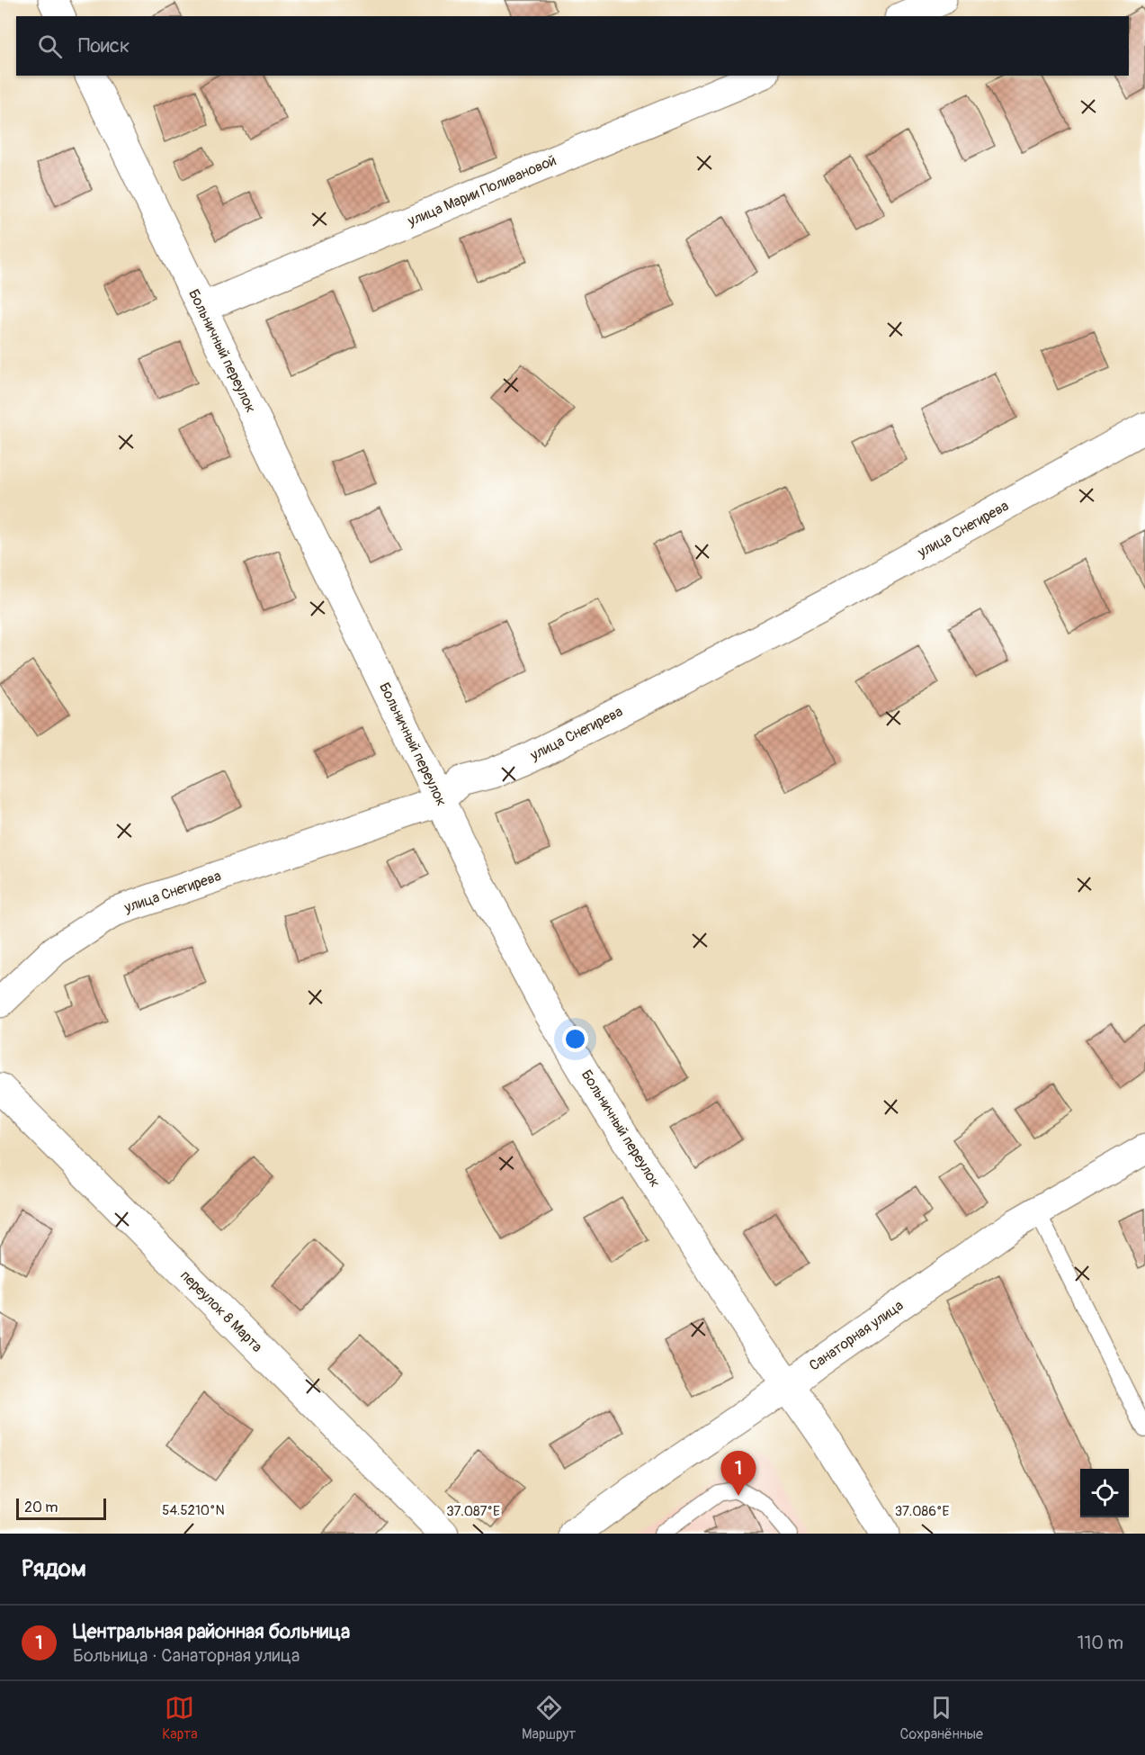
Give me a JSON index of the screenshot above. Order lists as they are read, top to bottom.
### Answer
{
  "streets": {
    "street": [
      "улица Марии Поливановой",
      "Больничный переулок",
      "улица Снегирева",
      "переулок 8 Марта",
      "Санаторная улица"
    ]
  },
  "crossings": [
    ["улица Марии Поливановой", "Больничный переулок"],
    ["Больничный переулок", "улица Снегирева"],
    ["Больничный переулок", "Санаторная улица"]
  ],
  "scale_bar": "20 m",
  "page": {
    "search": "Поиск",
    "pins": "1",
    "scale": "20 m",
    "heading": "Рядом",
    "list": [
      {
        "mark": "1",
        "name": "Центральная районная больница",
        "note": "Больница · Санаторная улица",
        "value": "110 m"
      }
    ],
    "nav": ["Карта", "Маршрут", "Сохранённые"]
  },
  "coordinates": ["54.5210°N", "37.087°E", "37.086°E"]
}
